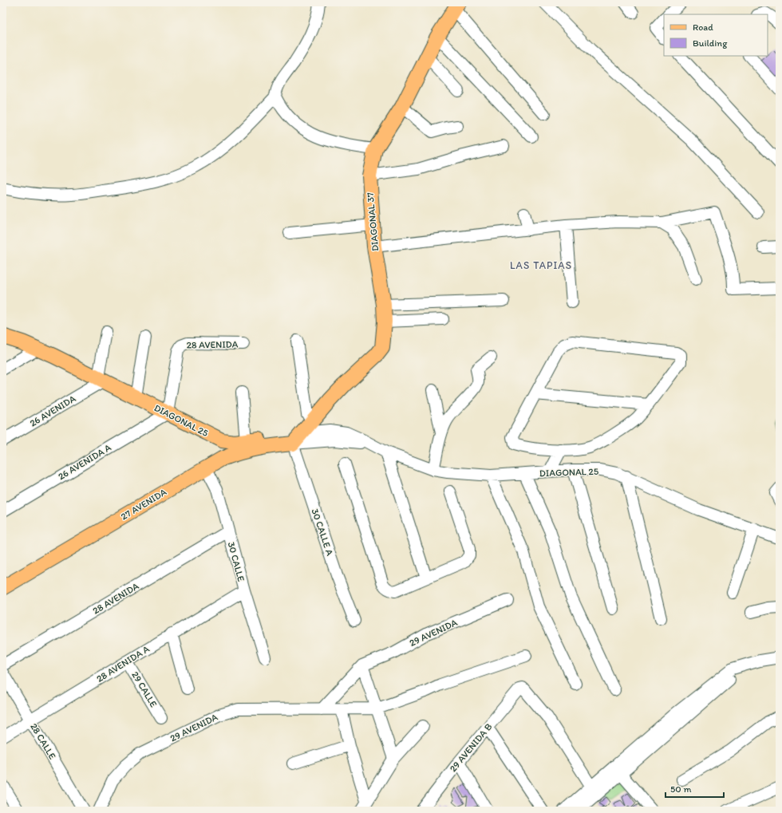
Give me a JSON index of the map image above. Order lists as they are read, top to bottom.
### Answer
{
  "streets": {
    "main road": ["DIAGONAL 37", "DIAGONAL 25", "27 AVENIDA"],
    "street": [
      "28 AVENIDA",
      "26 AVENIDA",
      "26 AVENIDA A",
      "30 CALLE A",
      "30 CALLE",
      "29 AVENIDA",
      "28 AVENIDA A",
      "29 CALLE",
      "28 CALLE",
      "29 AVENIDA B"
    ]
  },
  "crossings": [
    ["DIAGONAL 37", "DIAGONAL 25"],
    ["DIAGONAL 37", "27 AVENIDA"],
    ["DIAGONAL 37", "30 CALLE A"],
    ["28 AVENIDA", "DIAGONAL 25"],
    ["28 AVENIDA", "26 AVENIDA A"],
    ["28 AVENIDA", "30 CALLE"],
    ["26 AVENIDA", "DIAGONAL 25"],
    ["DIAGONAL 25", "26 AVENIDA A"],
    ["DIAGONAL 25", "27 AVENIDA"],
    ["DIAGONAL 25", "30 CALLE A"],
    ["27 AVENIDA", "30 CALLE A"],
    ["27 AVENIDA", "30 CALLE"],
    ["30 CALLE", "28 AVENIDA A"],
    ["28 AVENIDA A", "29 CALLE"],
    ["28 AVENIDA A", "28 CALLE"]
  ],
  "districts": ["LAS TAPIAS"],
  "legend": ["Road", "Building"],
  "scale_bar": "50 m"
}
